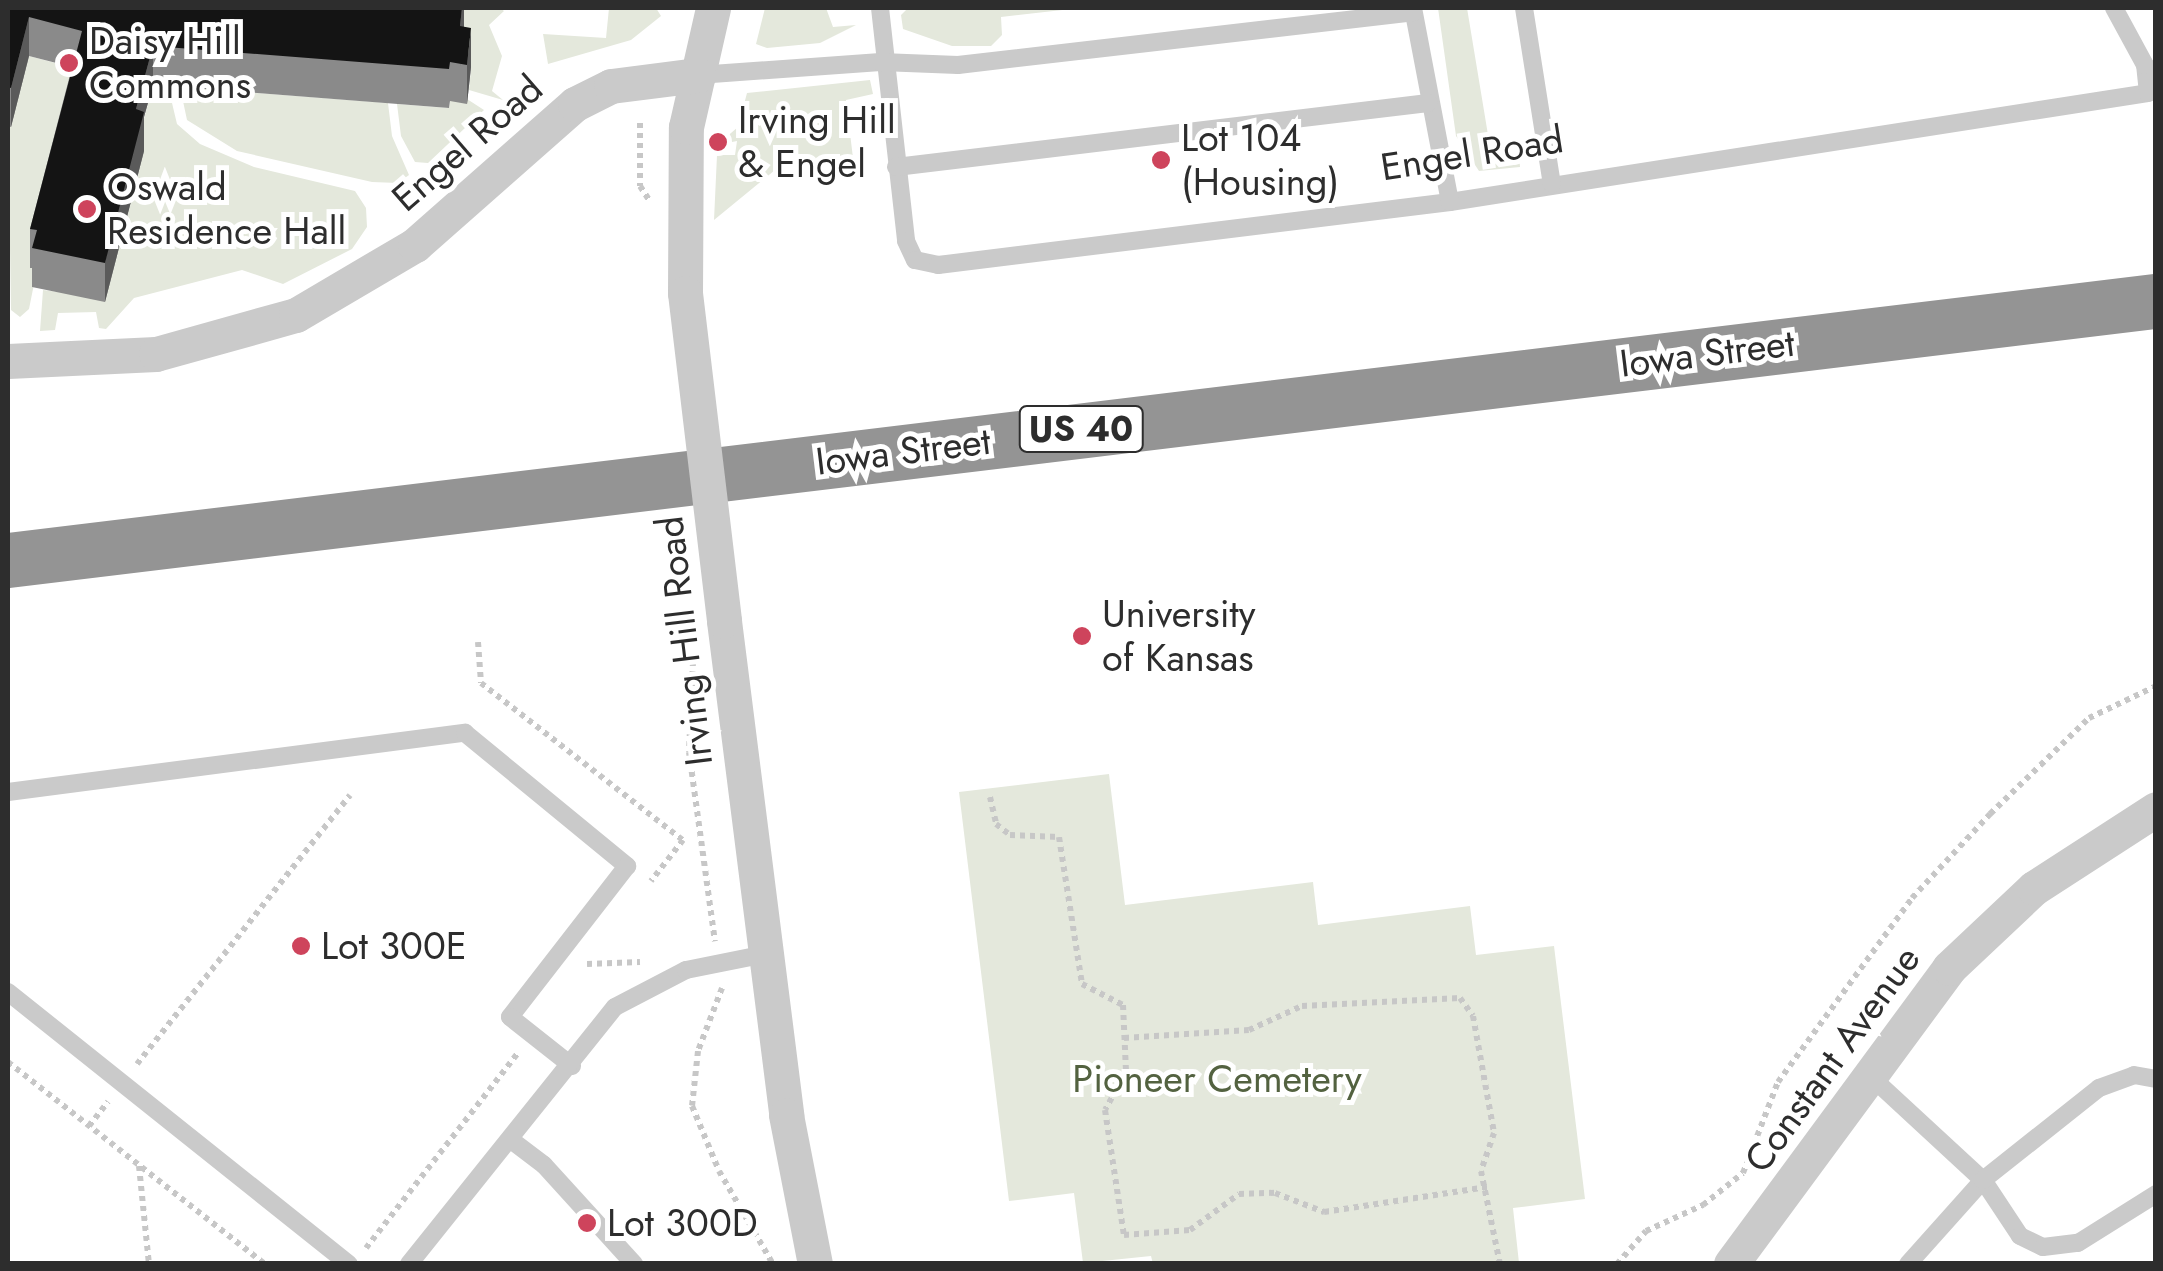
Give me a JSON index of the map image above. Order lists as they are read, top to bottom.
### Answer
{
  "streets": {
    "highway": ["Iowa Street", "US 40"],
    "street": ["Engel Road", "Irving Hill Road", "Constant Avenue"]
  },
  "crossings": [
    ["Engel Road", "Irving Hill Road"]
  ],
  "parks": ["Pioneer Cemetery"],
  "places": [
    "Daisy Hill Commons",
    "Irving Hill & Engel",
    "Lot 104 (Housing)",
    "Oswald Residence Hall",
    "University of Kansas",
    "Lot 300E",
    "Lot 300D"
  ]
}
